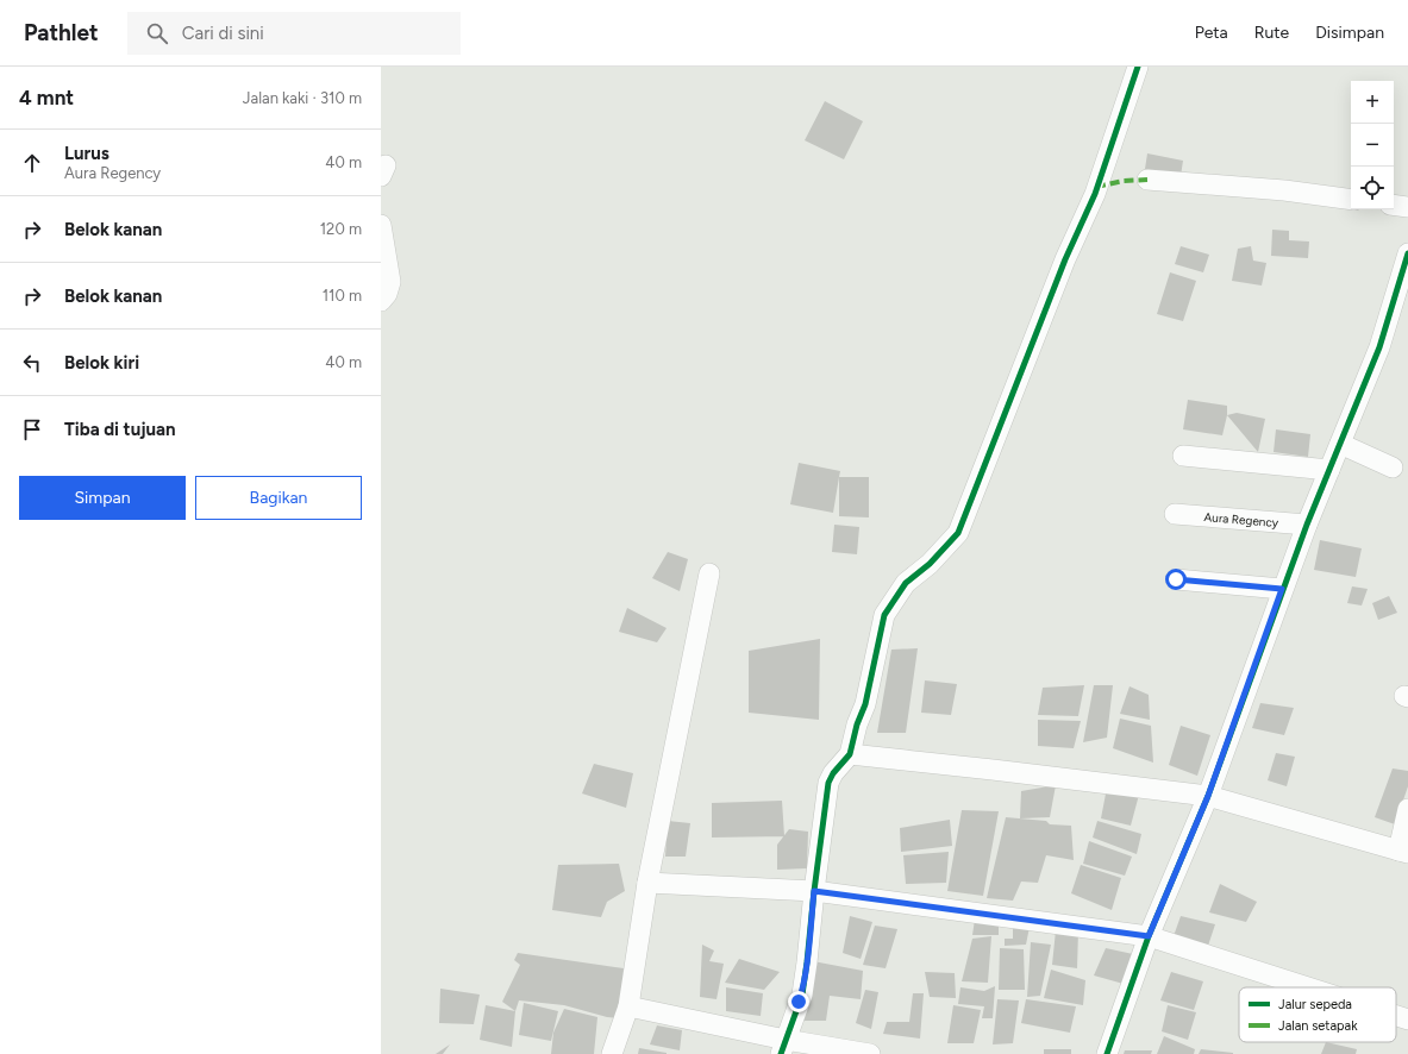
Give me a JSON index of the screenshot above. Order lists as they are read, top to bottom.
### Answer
{
  "streets": {
    "street": ["Aura Regency"]
  },
  "legend": ["Jalur sepeda", "Jalan setapak"],
  "page": {
    "header": "Pathlet",
    "search": "Cari di sini",
    "nav": ["Peta", "Rute", "Disimpan"],
    "heading": ["4 mnt", "Jalan kaki · 310 m"],
    "map_buttons": ["+", "−"],
    "list": [
      ["Lurus", "Aura Regency", "40 m"],
      ["Belok kanan", "120 m"],
      ["Belok kanan", "110 m"],
      ["Belok kiri", "40 m"],
      "Tiba di tujuan"
    ],
    "buttons": ["Simpan", "Bagikan"]
  }
}
